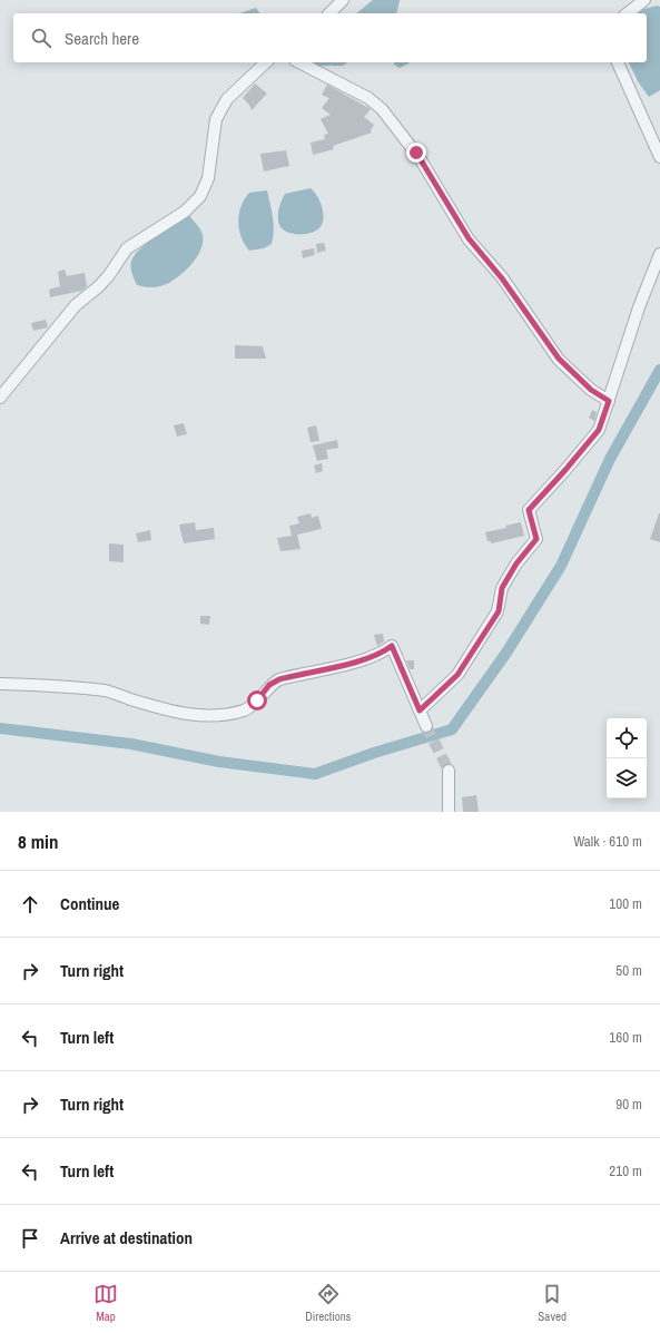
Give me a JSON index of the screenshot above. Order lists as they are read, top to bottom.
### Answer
{
  "page": {
    "search": "Search here",
    "heading": ["8 min", "Walk · 610 m"],
    "list": [
      ["Continue", "100 m"],
      ["Turn right", "50 m"],
      ["Turn left", "160 m"],
      ["Turn right", "90 m"],
      ["Turn left", "210 m"],
      "Arrive at destination"
    ],
    "nav": ["Map", "Directions", "Saved"]
  }
}
